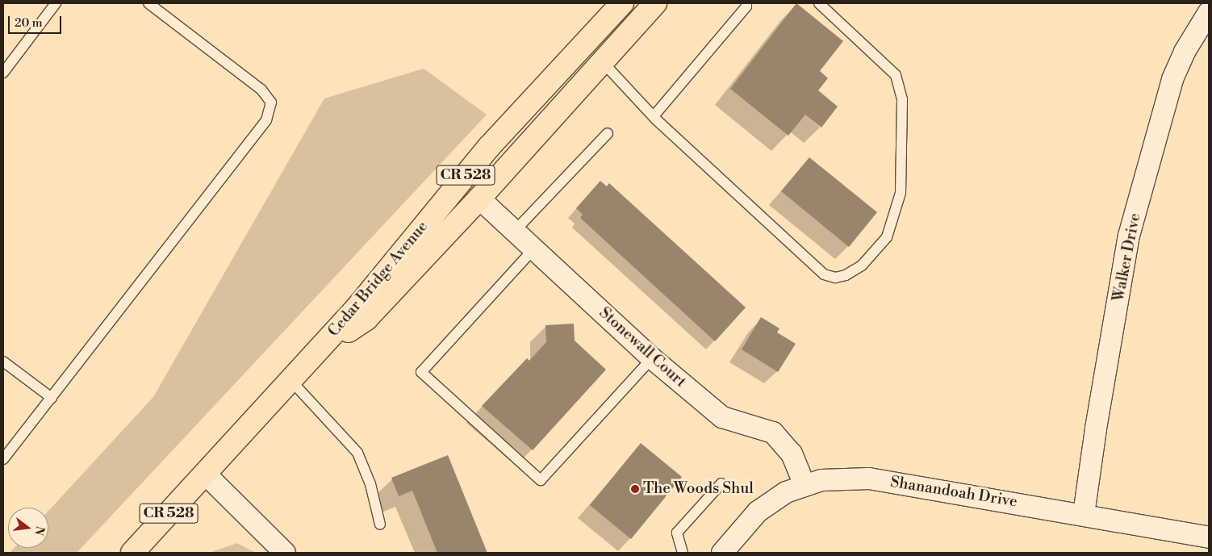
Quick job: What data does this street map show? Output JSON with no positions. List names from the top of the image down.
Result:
{
  "streets": {
    "main road": ["CR 528", "Cedar Bridge Avenue"],
    "street": ["Walker Drive", "Stonewall Court", "Shanandoah Drive"]
  },
  "crossings": [
    ["Walker Drive", "Shanandoah Drive"],
    ["Stonewall Court", "Shanandoah Drive"]
  ],
  "places": ["The Woods Shul"],
  "scale_bar": "20 m",
  "north": "right"
}
